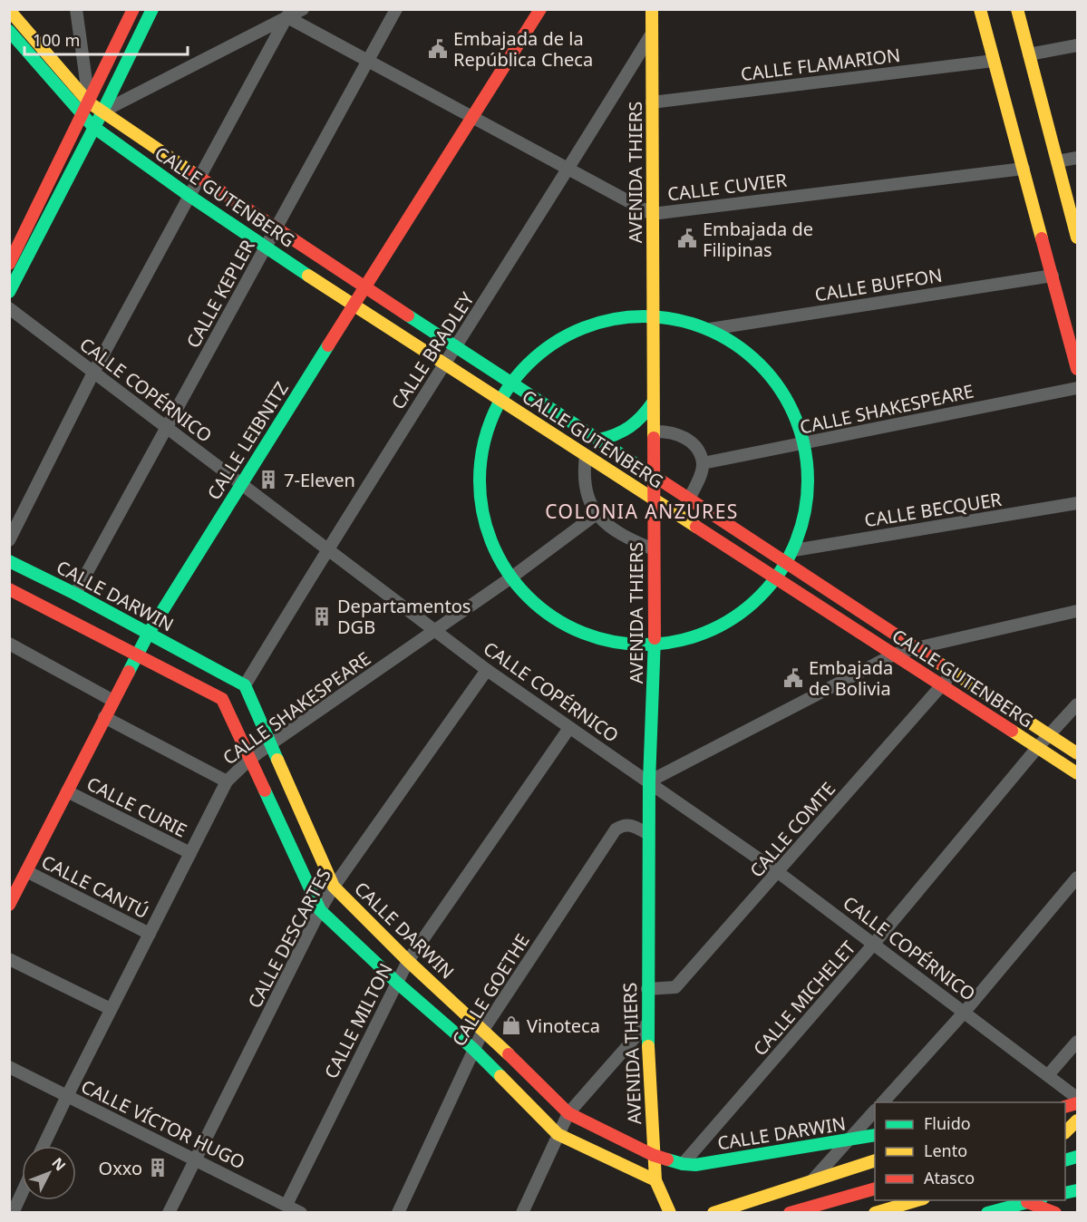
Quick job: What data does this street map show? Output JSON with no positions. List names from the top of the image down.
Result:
{
  "streets": {
    "main road": [
      "AVENIDA THIERS",
      "CALLE GUTENBERG",
      "CALLE LEIBNITZ",
      "CALLE DARWIN"
    ],
    "street": [
      "CALLE FLAMARION",
      "CALLE CUVIER",
      "CALLE BUFFON",
      "CALLE KEPLER",
      "CALLE BRADLEY",
      "CALLE COPÉRNICO",
      "CALLE SHAKESPEARE",
      "CALLE BECQUER",
      "CALLE CURIE",
      "CALLE COMTE",
      "CALLE CANTÚ",
      "CALLE DESCARTES",
      "CALLE GOETHE",
      "CALLE MICHELET",
      "CALLE MILTON",
      "CALLE VÍCTOR HUGO"
    ]
  },
  "crossings": [
    ["CALLE FLAMARION", "AVENIDA THIERS"],
    ["AVENIDA THIERS", "CALLE CUVIER"],
    ["AVENIDA THIERS", "CALLE GUTENBERG"],
    ["AVENIDA THIERS", "CALLE BRADLEY"],
    ["AVENIDA THIERS", "CALLE COPÉRNICO"],
    ["AVENIDA THIERS", "CALLE DARWIN"],
    ["AVENIDA THIERS", "CALLE COMTE"],
    ["AVENIDA THIERS", "CALLE GOETHE"],
    ["CALLE CUVIER", "CALLE KEPLER"],
    ["CALLE CUVIER", "CALLE BRADLEY"],
    ["CALLE CUVIER", "CALLE LEIBNITZ"],
    ["CALLE GUTENBERG", "CALLE KEPLER"],
    ["CALLE GUTENBERG", "CALLE BRADLEY"],
    ["CALLE GUTENBERG", "CALLE LEIBNITZ"],
    ["CALLE GUTENBERG", "CALLE COMTE"],
    ["CALLE GUTENBERG", "CALLE MICHELET"],
    ["CALLE KEPLER", "CALLE COPÉRNICO"],
    ["CALLE KEPLER", "CALLE DARWIN"],
    ["CALLE BRADLEY", "CALLE COPÉRNICO"],
    ["CALLE BRADLEY", "CALLE DARWIN"],
    ["CALLE COPÉRNICO", "CALLE SHAKESPEARE"],
    ["CALLE COPÉRNICO", "CALLE LEIBNITZ"],
    ["CALLE COPÉRNICO", "CALLE COMTE"],
    ["CALLE COPÉRNICO", "CALLE DESCARTES"],
    ["CALLE COPÉRNICO", "CALLE MICHELET"],
    ["CALLE COPÉRNICO", "CALLE MILTON"],
    ["CALLE SHAKESPEARE", "CALLE DARWIN"],
    ["CALLE SHAKESPEARE", "CALLE CURIE"],
    ["CALLE SHAKESPEARE", "CALLE CANTÚ"],
    ["CALLE SHAKESPEARE", "CALLE VÍCTOR HUGO"],
    ["CALLE LEIBNITZ", "CALLE DARWIN"],
    ["CALLE LEIBNITZ", "CALLE CURIE"],
    ["CALLE LEIBNITZ", "CALLE CANTÚ"],
    ["CALLE DARWIN", "CALLE DESCARTES"],
    ["CALLE DARWIN", "CALLE GOETHE"],
    ["CALLE DARWIN", "CALLE MICHELET"],
    ["CALLE DARWIN", "CALLE MILTON"],
    ["CALLE DESCARTES", "CALLE VÍCTOR HUGO"],
    ["CALLE MILTON", "CALLE VÍCTOR HUGO"]
  ],
  "districts": ["COLONIA ANZURES"],
  "places": {
    "public building": ["Embajada de la República Checa", "Embajada de Filipinas", "Embajada de Bolivia"],
    "building": ["7-Eleven", "Departamentos DGB", "Oxxo"],
    "shop": ["Vinoteca"]
  },
  "legend": ["Fluido", "Lento", "Atasco"],
  "scale_bar": "100 m",
  "north": "top right"
}
